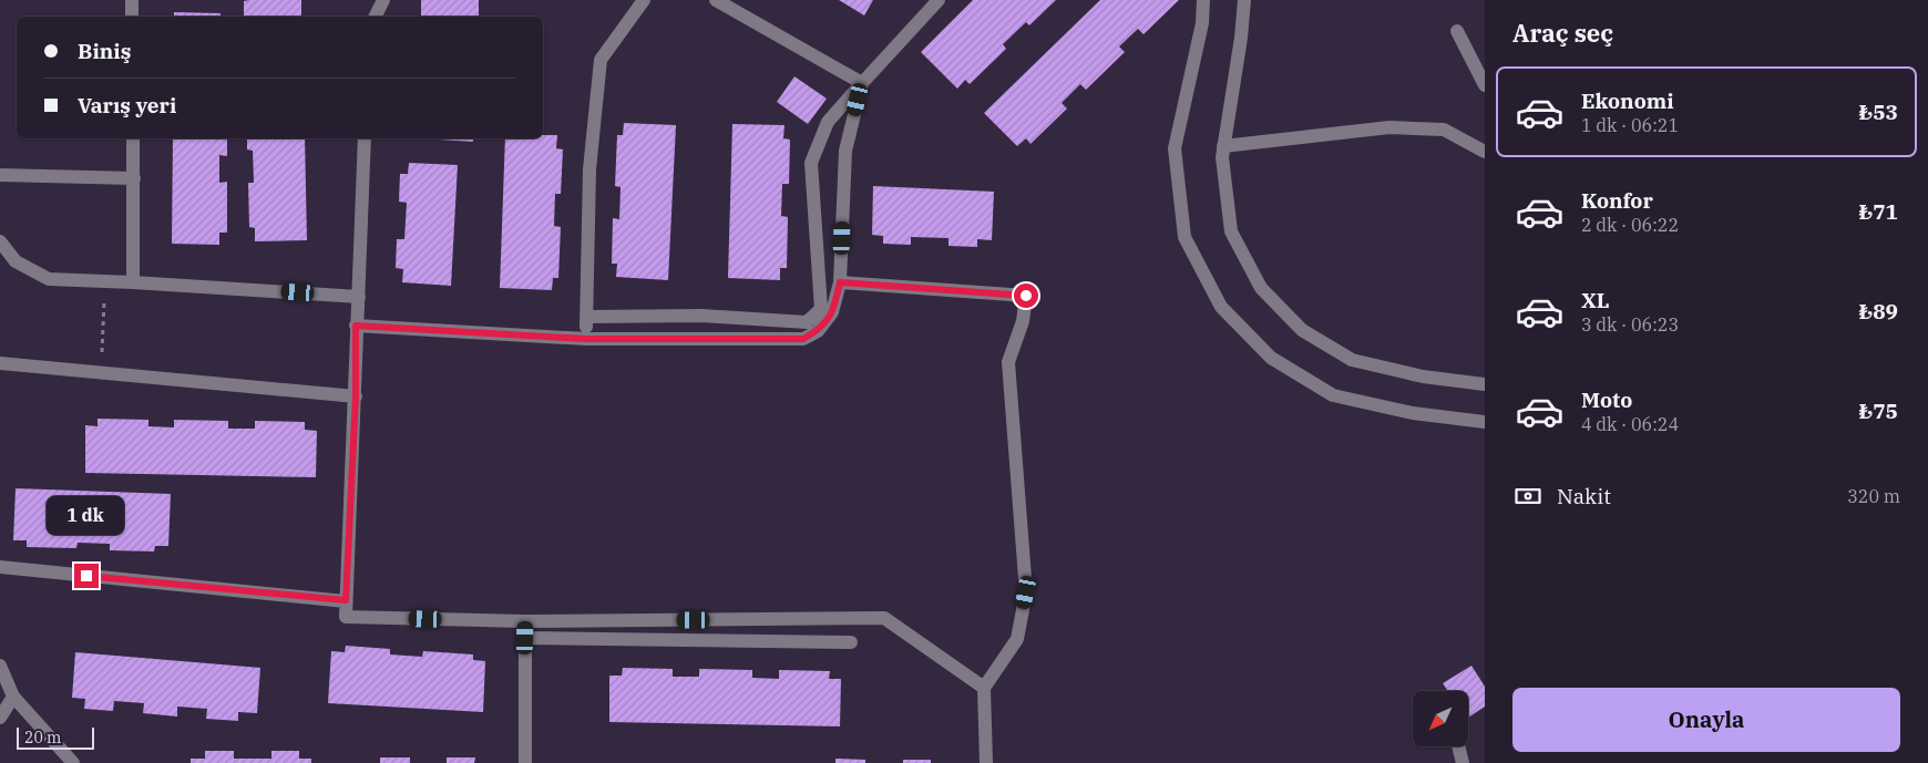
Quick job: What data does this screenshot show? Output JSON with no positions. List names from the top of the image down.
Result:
{
  "scale_bar": "20 m",
  "north": "bottom left",
  "page": {
    "heading": "Araç seç",
    "banner": ["Biniş", "Varış yeri"],
    "list": [
      {
        "name": "Ekonomi",
        "note": "1 dk · 06:21",
        "value": "₺53"
      },
      {
        "name": "Konfor",
        "note": "2 dk · 06:22",
        "value": "₺71"
      },
      {
        "name": "XL",
        "note": "3 dk · 06:23",
        "value": "₺89"
      },
      {
        "name": "Moto",
        "note": "4 dk · 06:24",
        "value": "₺75"
      }
    ],
    "pay": ["Nakit", "320 m"],
    "bubble": "1 dk",
    "buttons": "Onayla",
    "scale": "20 m"
  }
}
